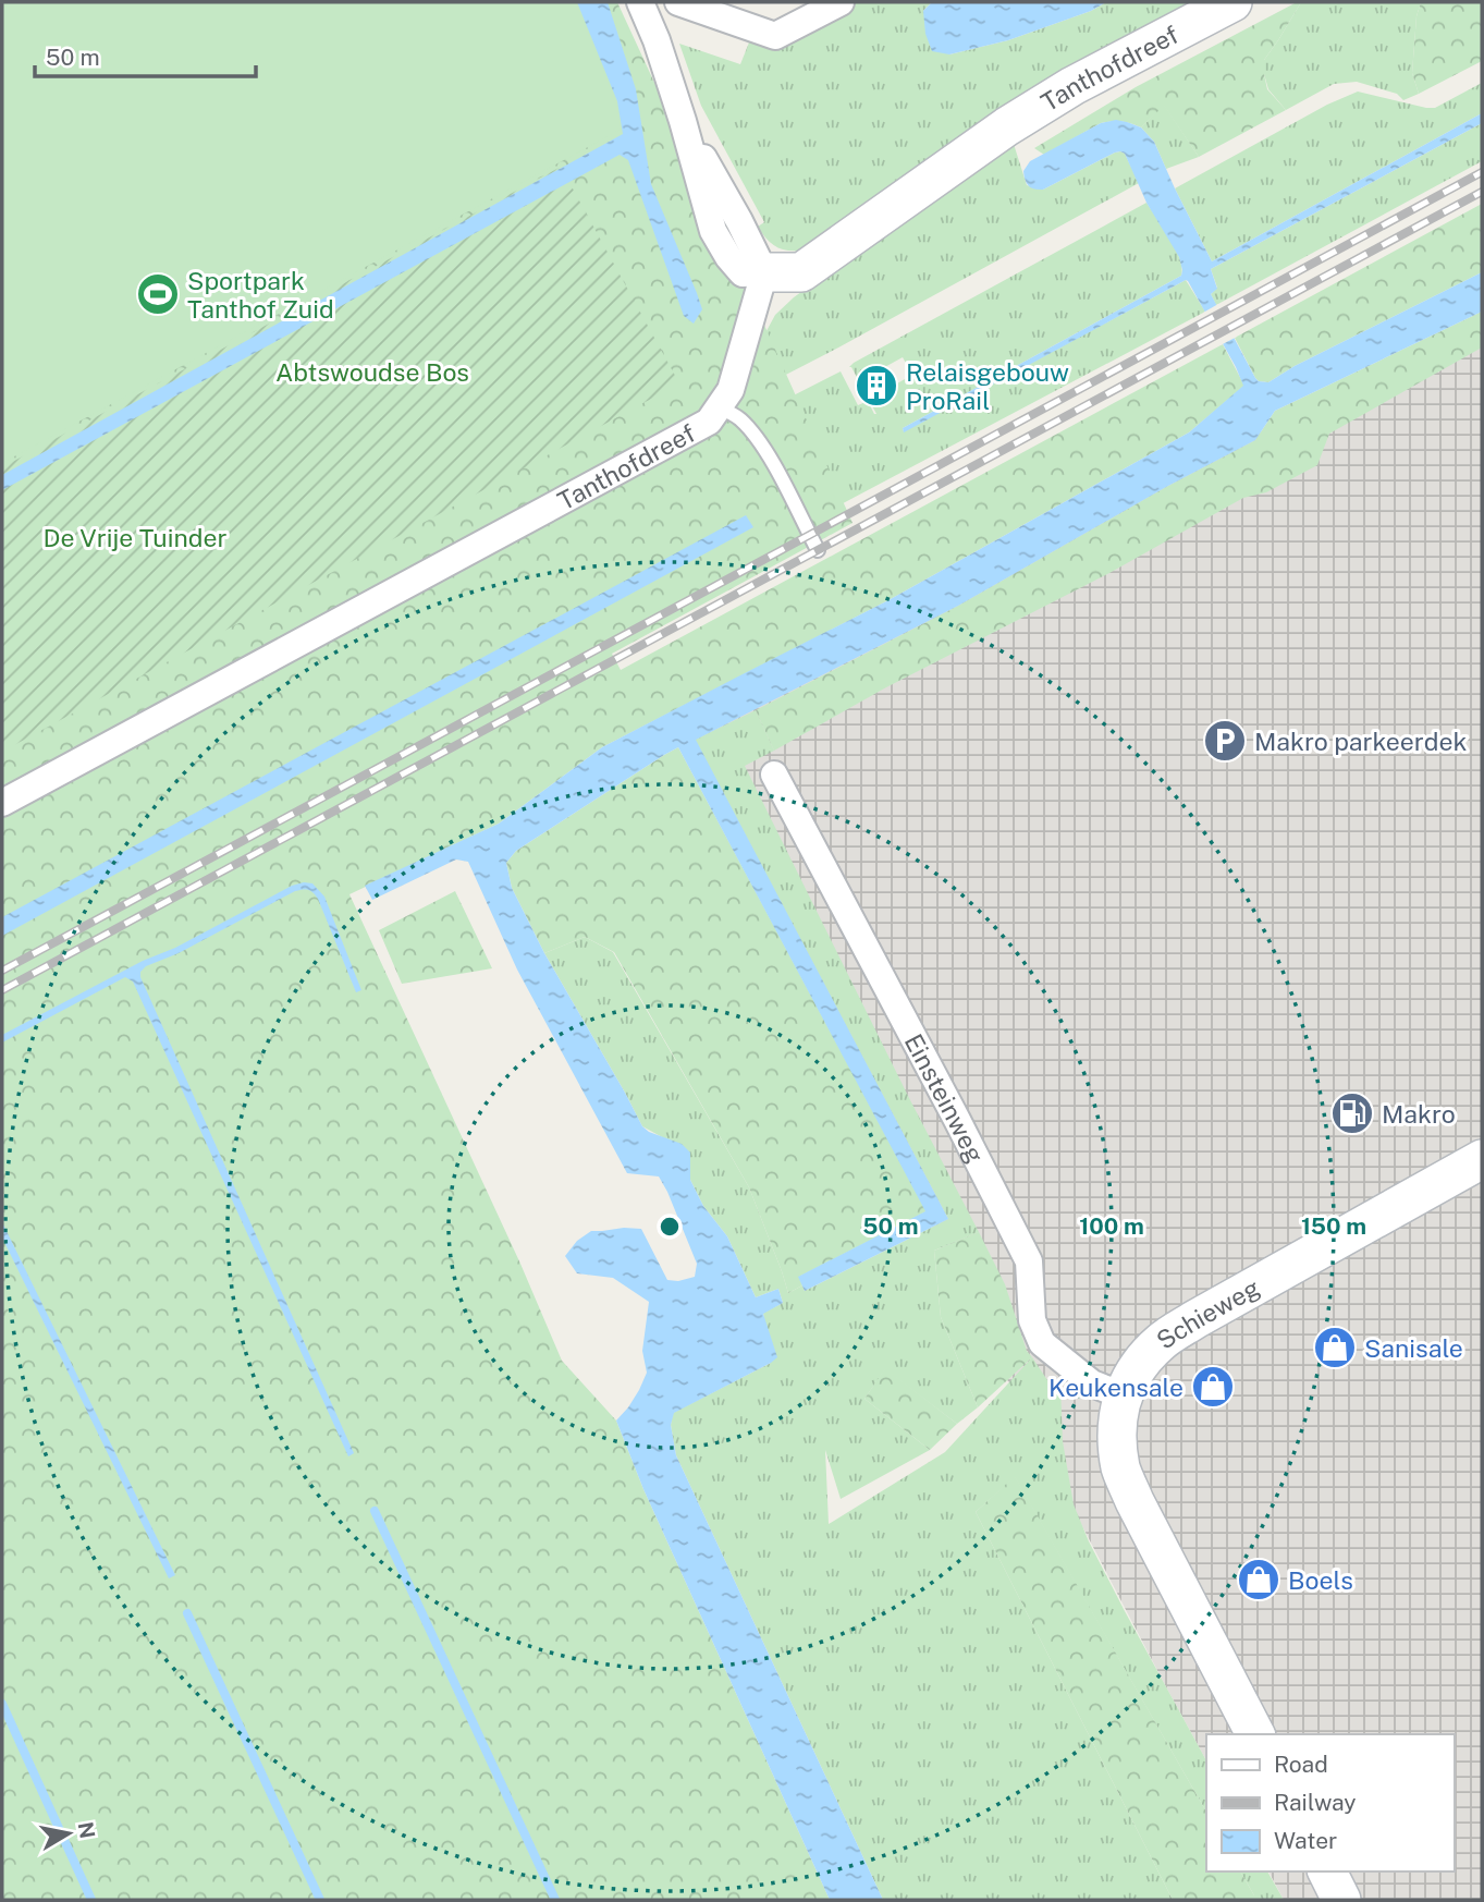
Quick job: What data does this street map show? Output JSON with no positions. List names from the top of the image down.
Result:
{
  "streets": {
    "street": ["Tanthofdreef", "Einsteinweg", "Schieweg"]
  },
  "crossings": [
    ["Einsteinweg", "Schieweg"]
  ],
  "parks": ["Abtswoudse Bos", "De Vrije Tuinder"],
  "places": {
    "sports": ["Sportpark Tanthof Zuid"],
    "building": ["Relaisgebouw ProRail"],
    "parking": ["Makro parkeerdek"],
    "fuel station": ["Makro"],
    "shop": ["Sanisale", "Keukensale", "Boels"]
  },
  "legend": ["Road", "Railway", "Water"],
  "scale_bar": "50 m",
  "north": "right",
  "rings": ["50 m", "100 m", "150 m"]
}
